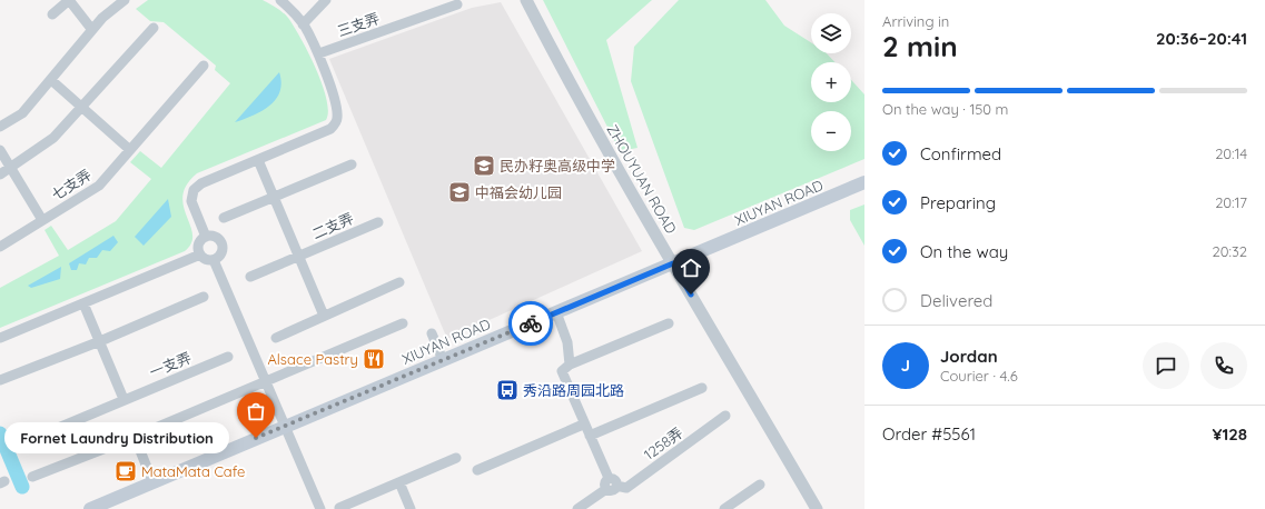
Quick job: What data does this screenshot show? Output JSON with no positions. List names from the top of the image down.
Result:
{
  "streets": {
    "main road": ["XIUYAN ROAD"],
    "street": [
      "三支弄",
      "ZHOUYUAN ROAD",
      "七支弄",
      "二支弄",
      "一支弄",
      "1258弄"
    ]
  },
  "crossings": [
    ["ZHOUYUAN ROAD", "XIUYAN ROAD"]
  ],
  "places": {
    "school or university": ["民办籽奥高级中学", "中福会幼儿园"],
    "restaurant": ["Alsace Pastry"],
    "bus stop": ["秀沿路周园北路"],
    "other": ["Fornet Laundry Distribution"],
    "cafe": ["MataMata Cafe"]
  },
  "page": {
    "heading": ["2 min", "Arriving in", "20:36–20:41"],
    "panel": [
      "Jordan",
      "Courier · 4.6",
      "Order #5561",
      "¥128"
    ],
    "map_buttons": ["+", "−"],
    "bar": "On the way · 150 m",
    "list": [
      ["Confirmed", "20:14"],
      ["Preparing", "20:17"],
      ["On the way", "20:32"],
      "Delivered"
    ],
    "round": "J",
    "bubble": "Fornet Laundry Distribution"
  }
}
